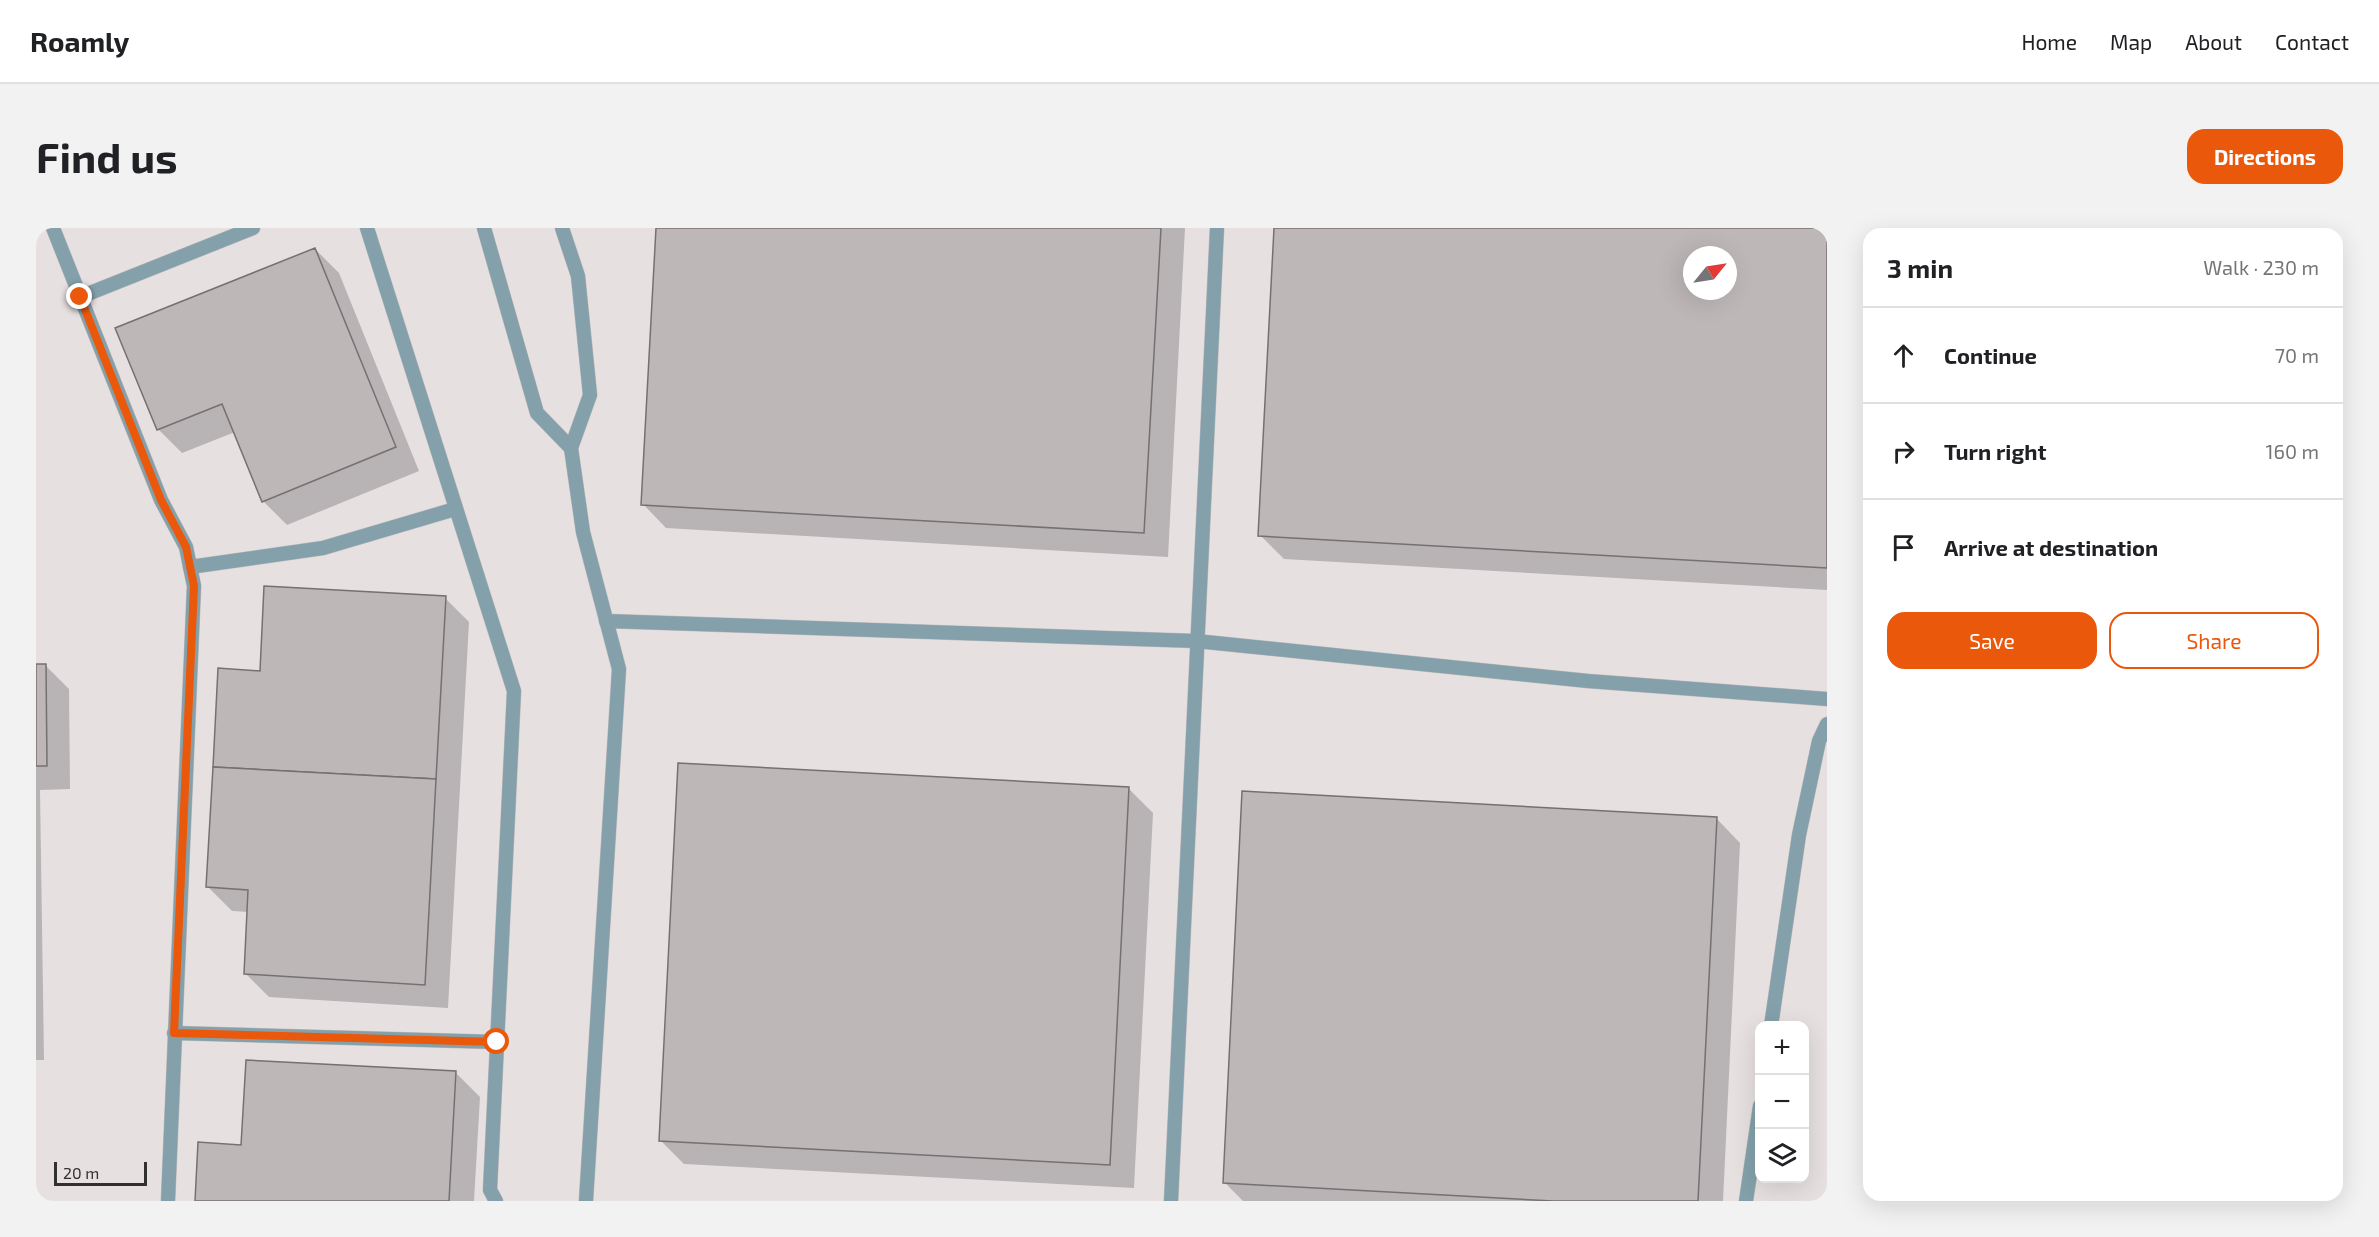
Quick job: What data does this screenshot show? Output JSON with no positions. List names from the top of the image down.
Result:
{
  "scale_bar": "20 m",
  "north": "top right",
  "page": {
    "header": "Roamly",
    "nav": [
      "Home",
      "Map",
      "About",
      "Contact"
    ],
    "buttons": [
      "Directions",
      ["Save", "Share"]
    ],
    "title": "Find us",
    "heading": ["3 min", "Walk · 230 m"],
    "list": [
      ["Continue", "70 m"],
      ["Turn right", "160 m"],
      "Arrive at destination"
    ],
    "map_buttons": ["+", "−"],
    "scale": "20 m"
  }
}
